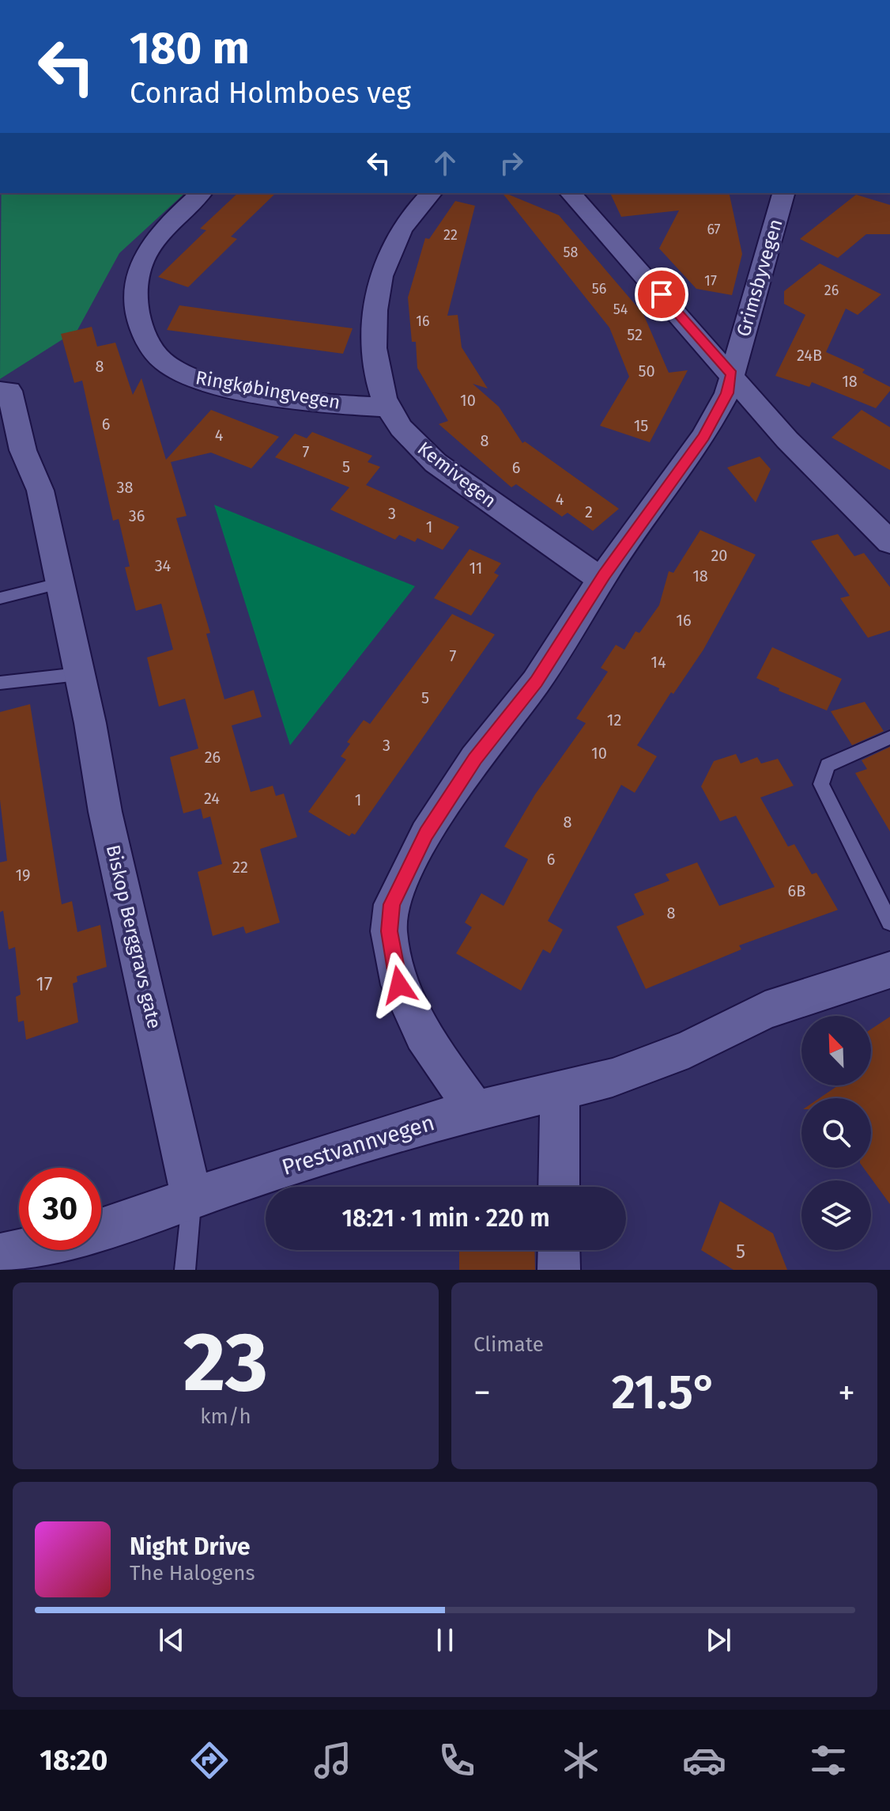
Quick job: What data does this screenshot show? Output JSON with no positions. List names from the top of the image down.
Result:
{
  "streets": {
    "street": [
      "Grimsbyvegen",
      "Ringkøbingvegen",
      "Kemivegen",
      "Biskop Berggravs gate",
      "Prestvannvegen"
    ]
  },
  "crossings": [
    ["Grimsbyvegen", "Kemivegen"],
    ["Grimsbyvegen", "Prestvannvegen"],
    ["Ringkøbingvegen", "Kemivegen"],
    ["Biskop Berggravs gate", "Prestvannvegen"]
  ],
  "house_numbers": [
    "67",
    "22",
    "58",
    "17",
    "56",
    "26",
    "54",
    "16",
    "52",
    "24B",
    "8",
    "50",
    "18",
    "10",
    "6",
    "15",
    "4",
    "8",
    "7",
    "5",
    "6",
    "38",
    "4",
    "2",
    "3",
    "36",
    "1",
    "20",
    "34",
    "11",
    "18",
    "16",
    "7",
    "14",
    "5",
    "12",
    "3",
    "10",
    "26",
    "24",
    "1",
    "8",
    "6",
    "22",
    "19",
    "6B",
    "8",
    "17",
    "5"
  ],
  "north": "top left",
  "page": {
    "turn": ["180 m", "Conrad Holmboes veg"],
    "limit": "30",
    "trip": "18:21 · 1 min · 220 m",
    "tile": [
      ["23", "km/h"],
      "Climate"
    ],
    "heat": ["−", "21.5°", "+"],
    "song": ["Night Drive", "The Halogens"],
    "tabs": "18:20"
  }
}
